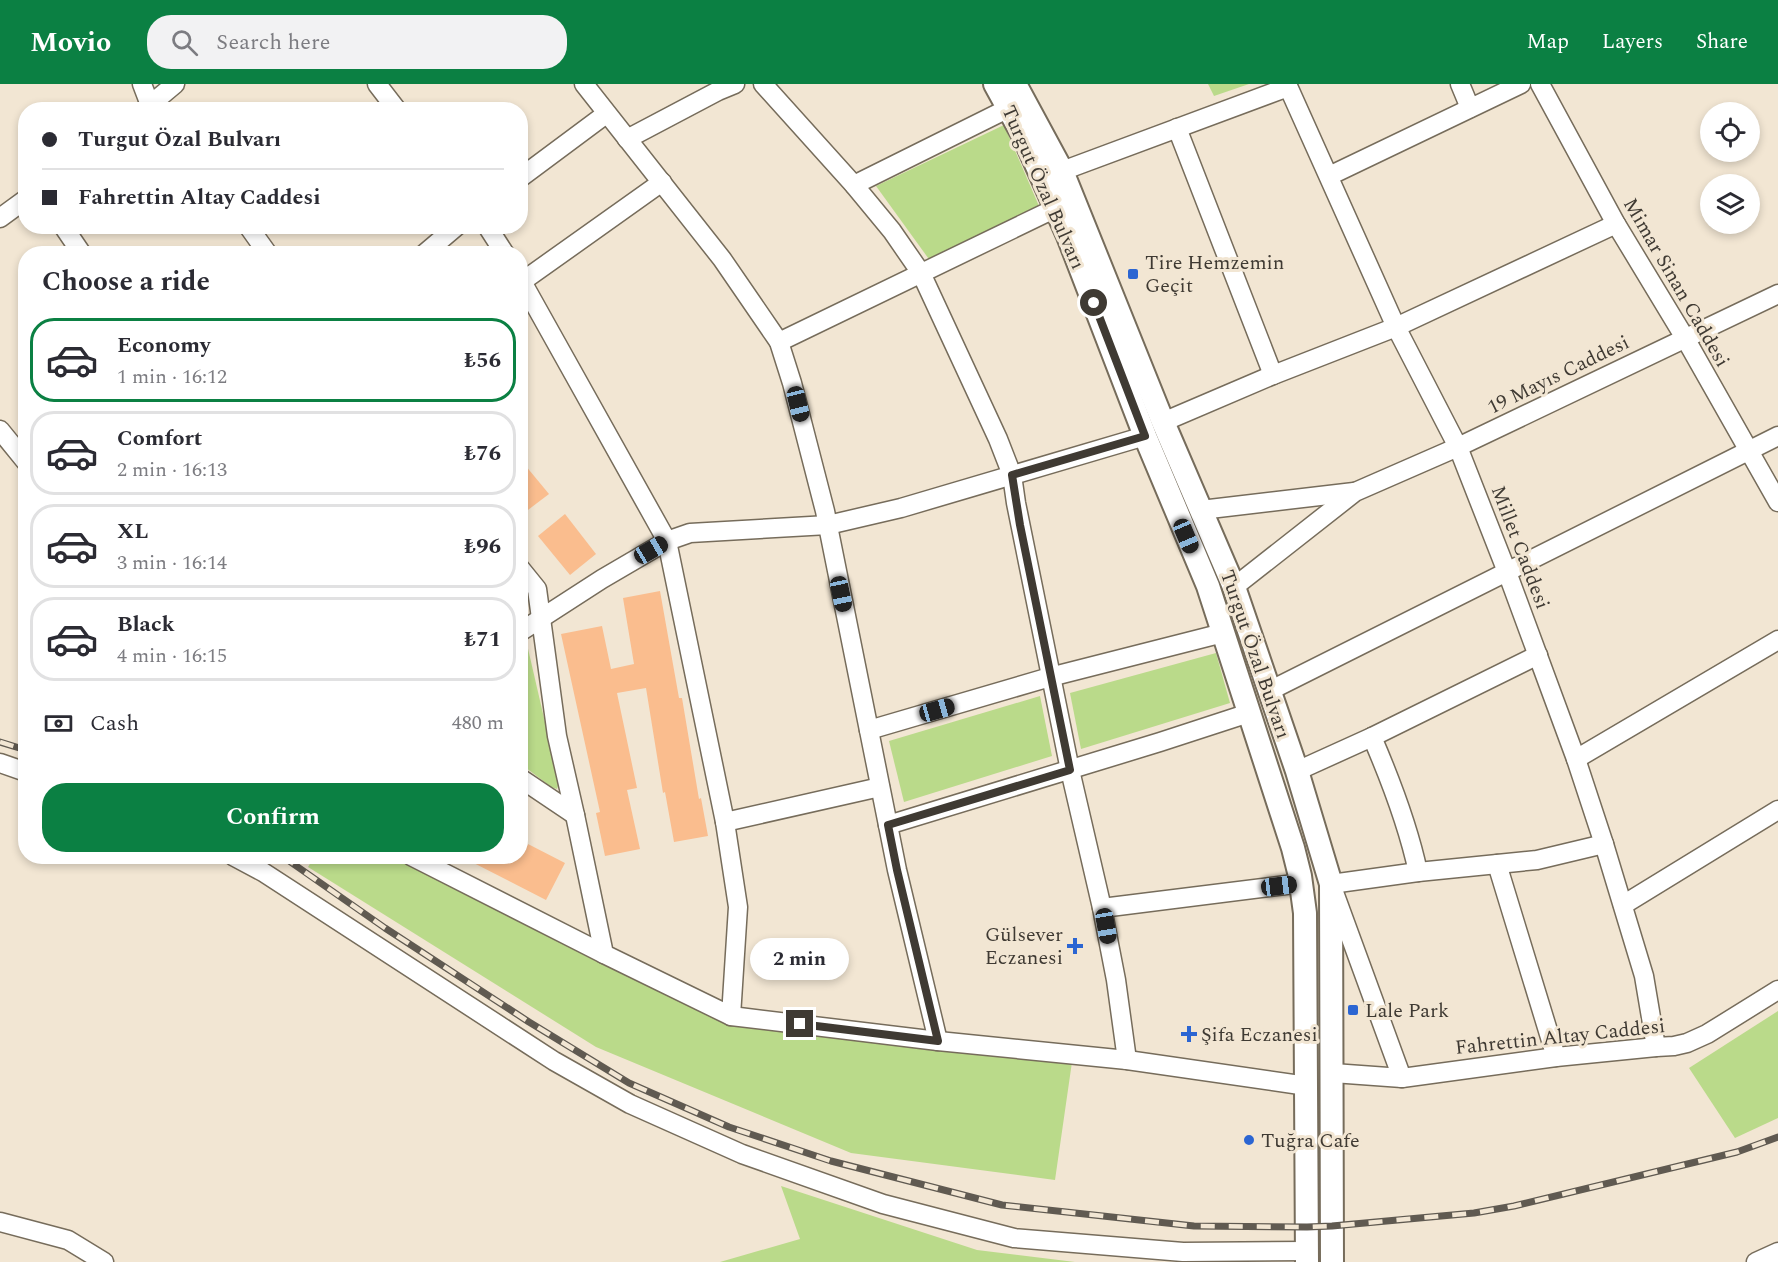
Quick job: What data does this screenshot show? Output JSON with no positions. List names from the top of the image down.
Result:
{
  "streets": {
    "main road": ["Turgut Özal Bulvarı"],
    "street": [
      "Mimar Sinan Caddesi",
      "19 Mayıs Caddesi",
      "Millet Caddesi",
      "Fahrettin Altay Caddesi"
    ]
  },
  "crossings": [
    ["Turgut Özal Bulvarı", "Fahrettin Altay Caddesi"],
    ["Mimar Sinan Caddesi", "19 Mayıs Caddesi"],
    ["19 Mayıs Caddesi", "Millet Caddesi"],
    ["Millet Caddesi", "Fahrettin Altay Caddesi"]
  ],
  "places": {
    "transit": ["Tire Hemzemin Geçit", "Lale Park"],
    "health": ["Gülsever Eczanesi", "Şifa Eczanesi"],
    "other": ["Tuğra Cafe"]
  },
  "page": {
    "header": "Movio",
    "search": "Search here",
    "nav": ["Map", "Layers", "Share"],
    "banner": ["Turgut Özal Bulvarı", "Fahrettin Altay Caddesi"],
    "heading": "Choose a ride",
    "list": [
      {
        "name": "Economy",
        "note": "1 min · 16:12",
        "value": "₺56"
      },
      {
        "name": "Comfort",
        "note": "2 min · 16:13",
        "value": "₺76"
      },
      {
        "name": "XL",
        "note": "3 min · 16:14",
        "value": "₺96"
      },
      {
        "name": "Black",
        "note": "4 min · 16:15",
        "value": "₺71"
      }
    ],
    "pay": ["Cash", "480 m"],
    "buttons": "Confirm",
    "bubble": "2 min"
  }
}
